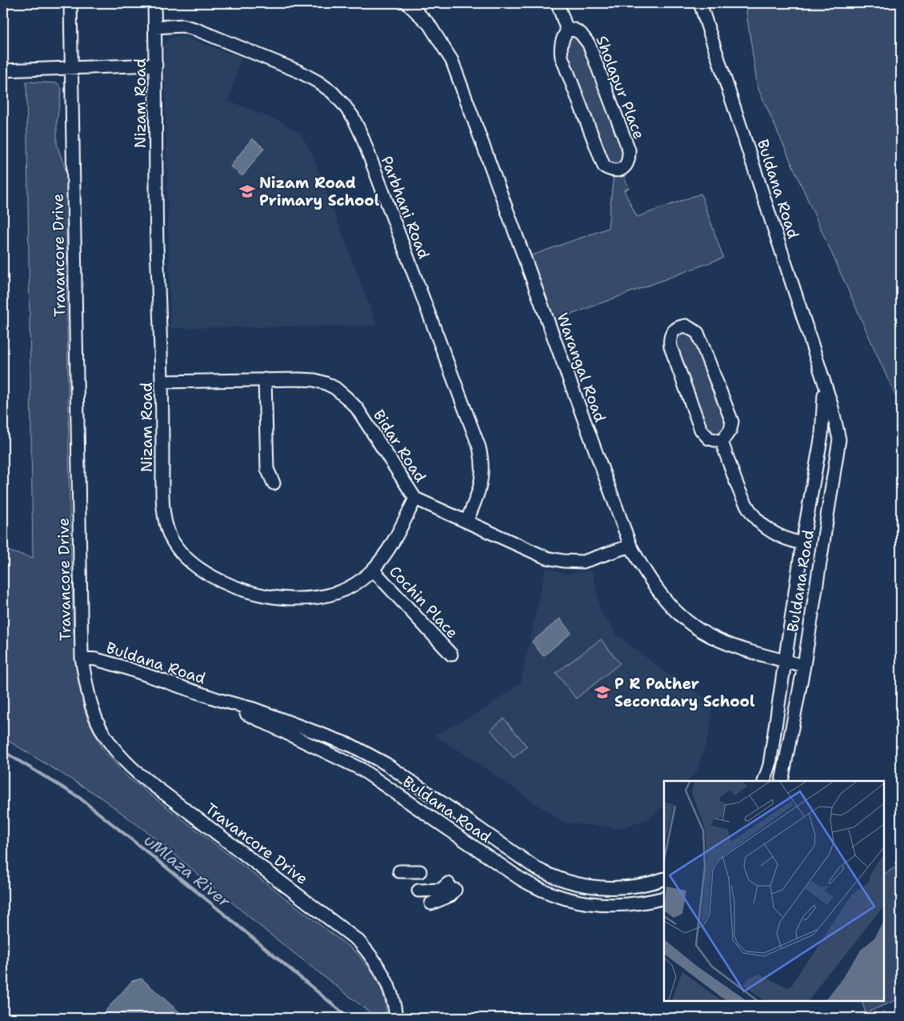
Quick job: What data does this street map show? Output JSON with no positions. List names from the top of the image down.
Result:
{
  "streets": {
    "street": [
      "Sholapur Place",
      "Nizam Road",
      "Buldana Road",
      "Parbhani Road",
      "Travancore Drive",
      "Warangal Road",
      "Bidar Road",
      "Cochin Place"
    ]
  },
  "crossings": [
    ["Nizam Road", "Parbhani Road"],
    ["Nizam Road", "Bidar Road"],
    ["Nizam Road", "Cochin Place"],
    ["Buldana Road", "Travancore Drive"],
    ["Buldana Road", "Warangal Road"],
    ["Parbhani Road", "Bidar Road"],
    ["Warangal Road", "Bidar Road"]
  ],
  "water": ["uMlaza River"],
  "places": {
    "school or university": ["Nizam Road Primary School", "P R Pather Secondary School"]
  }
}
